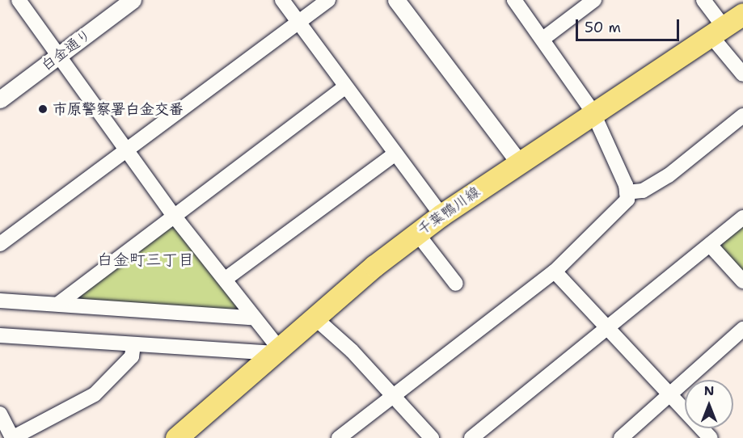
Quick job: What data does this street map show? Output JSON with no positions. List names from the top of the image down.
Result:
{
  "streets": {
    "main road": ["千葉鴨川線"],
    "street": ["白金通り"]
  },
  "districts": ["白金町三丁目"],
  "places": ["市原警察署白金交番"],
  "scale_bar": "50 m",
  "north": "top"
}
